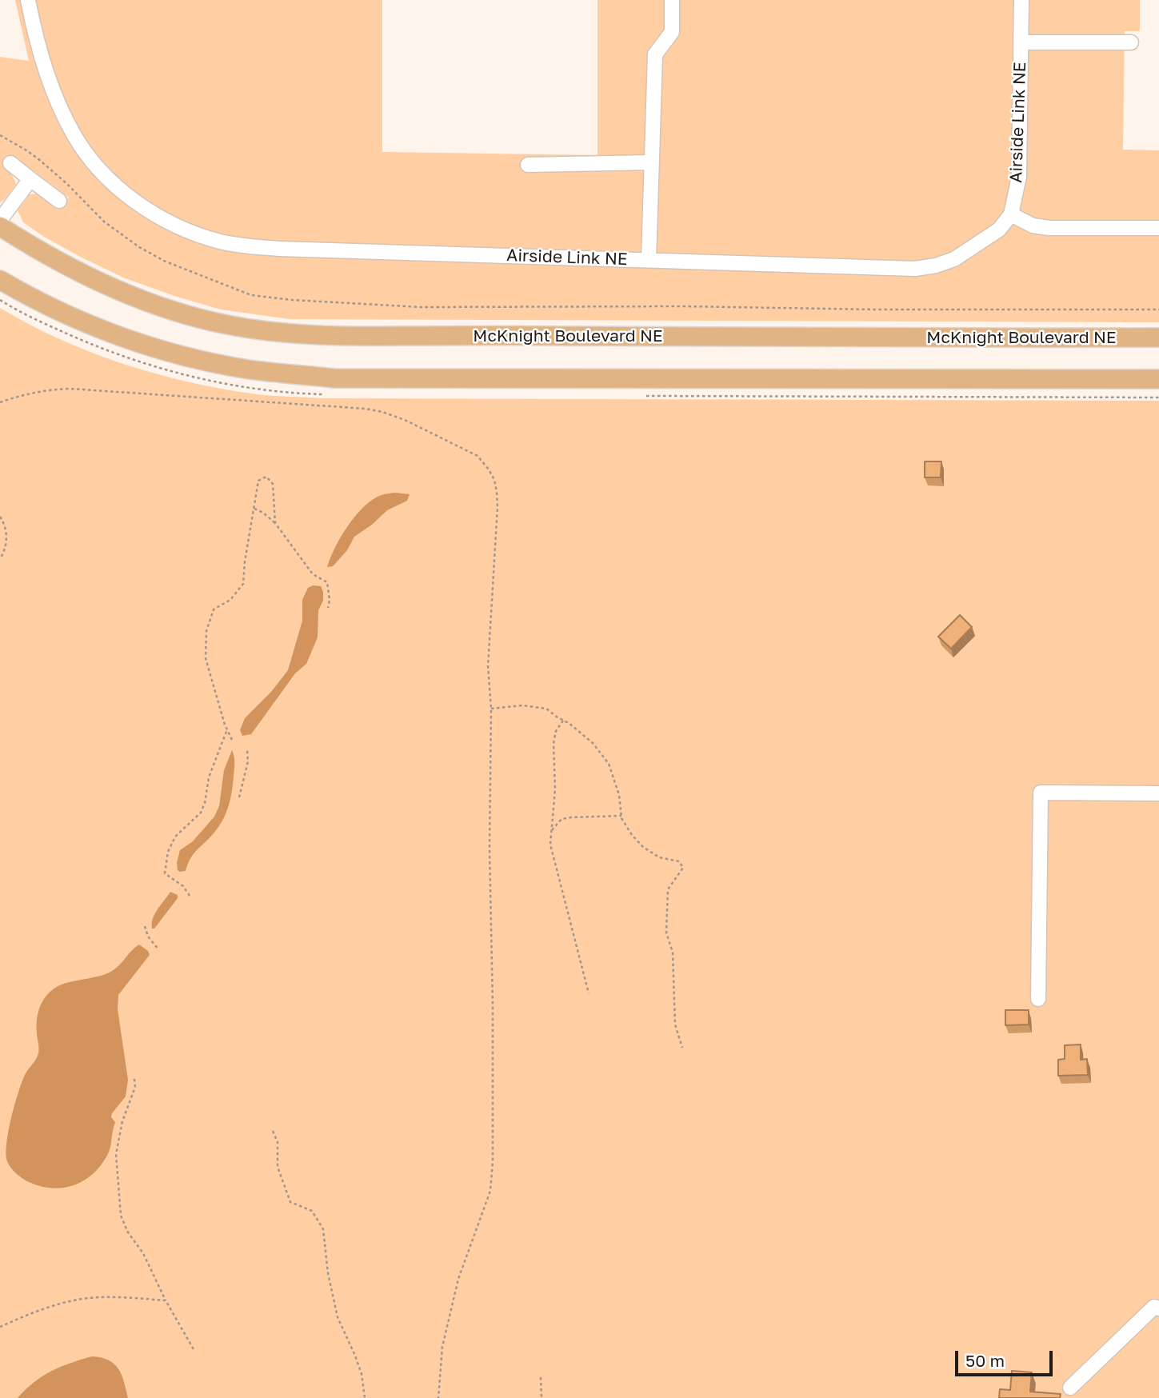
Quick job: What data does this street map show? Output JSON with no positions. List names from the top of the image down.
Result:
{
  "streets": {
    "main road": ["McKnight Boulevard NE"],
    "street": ["Airside Link NE"]
  },
  "scale_bar": "50 m"
}
